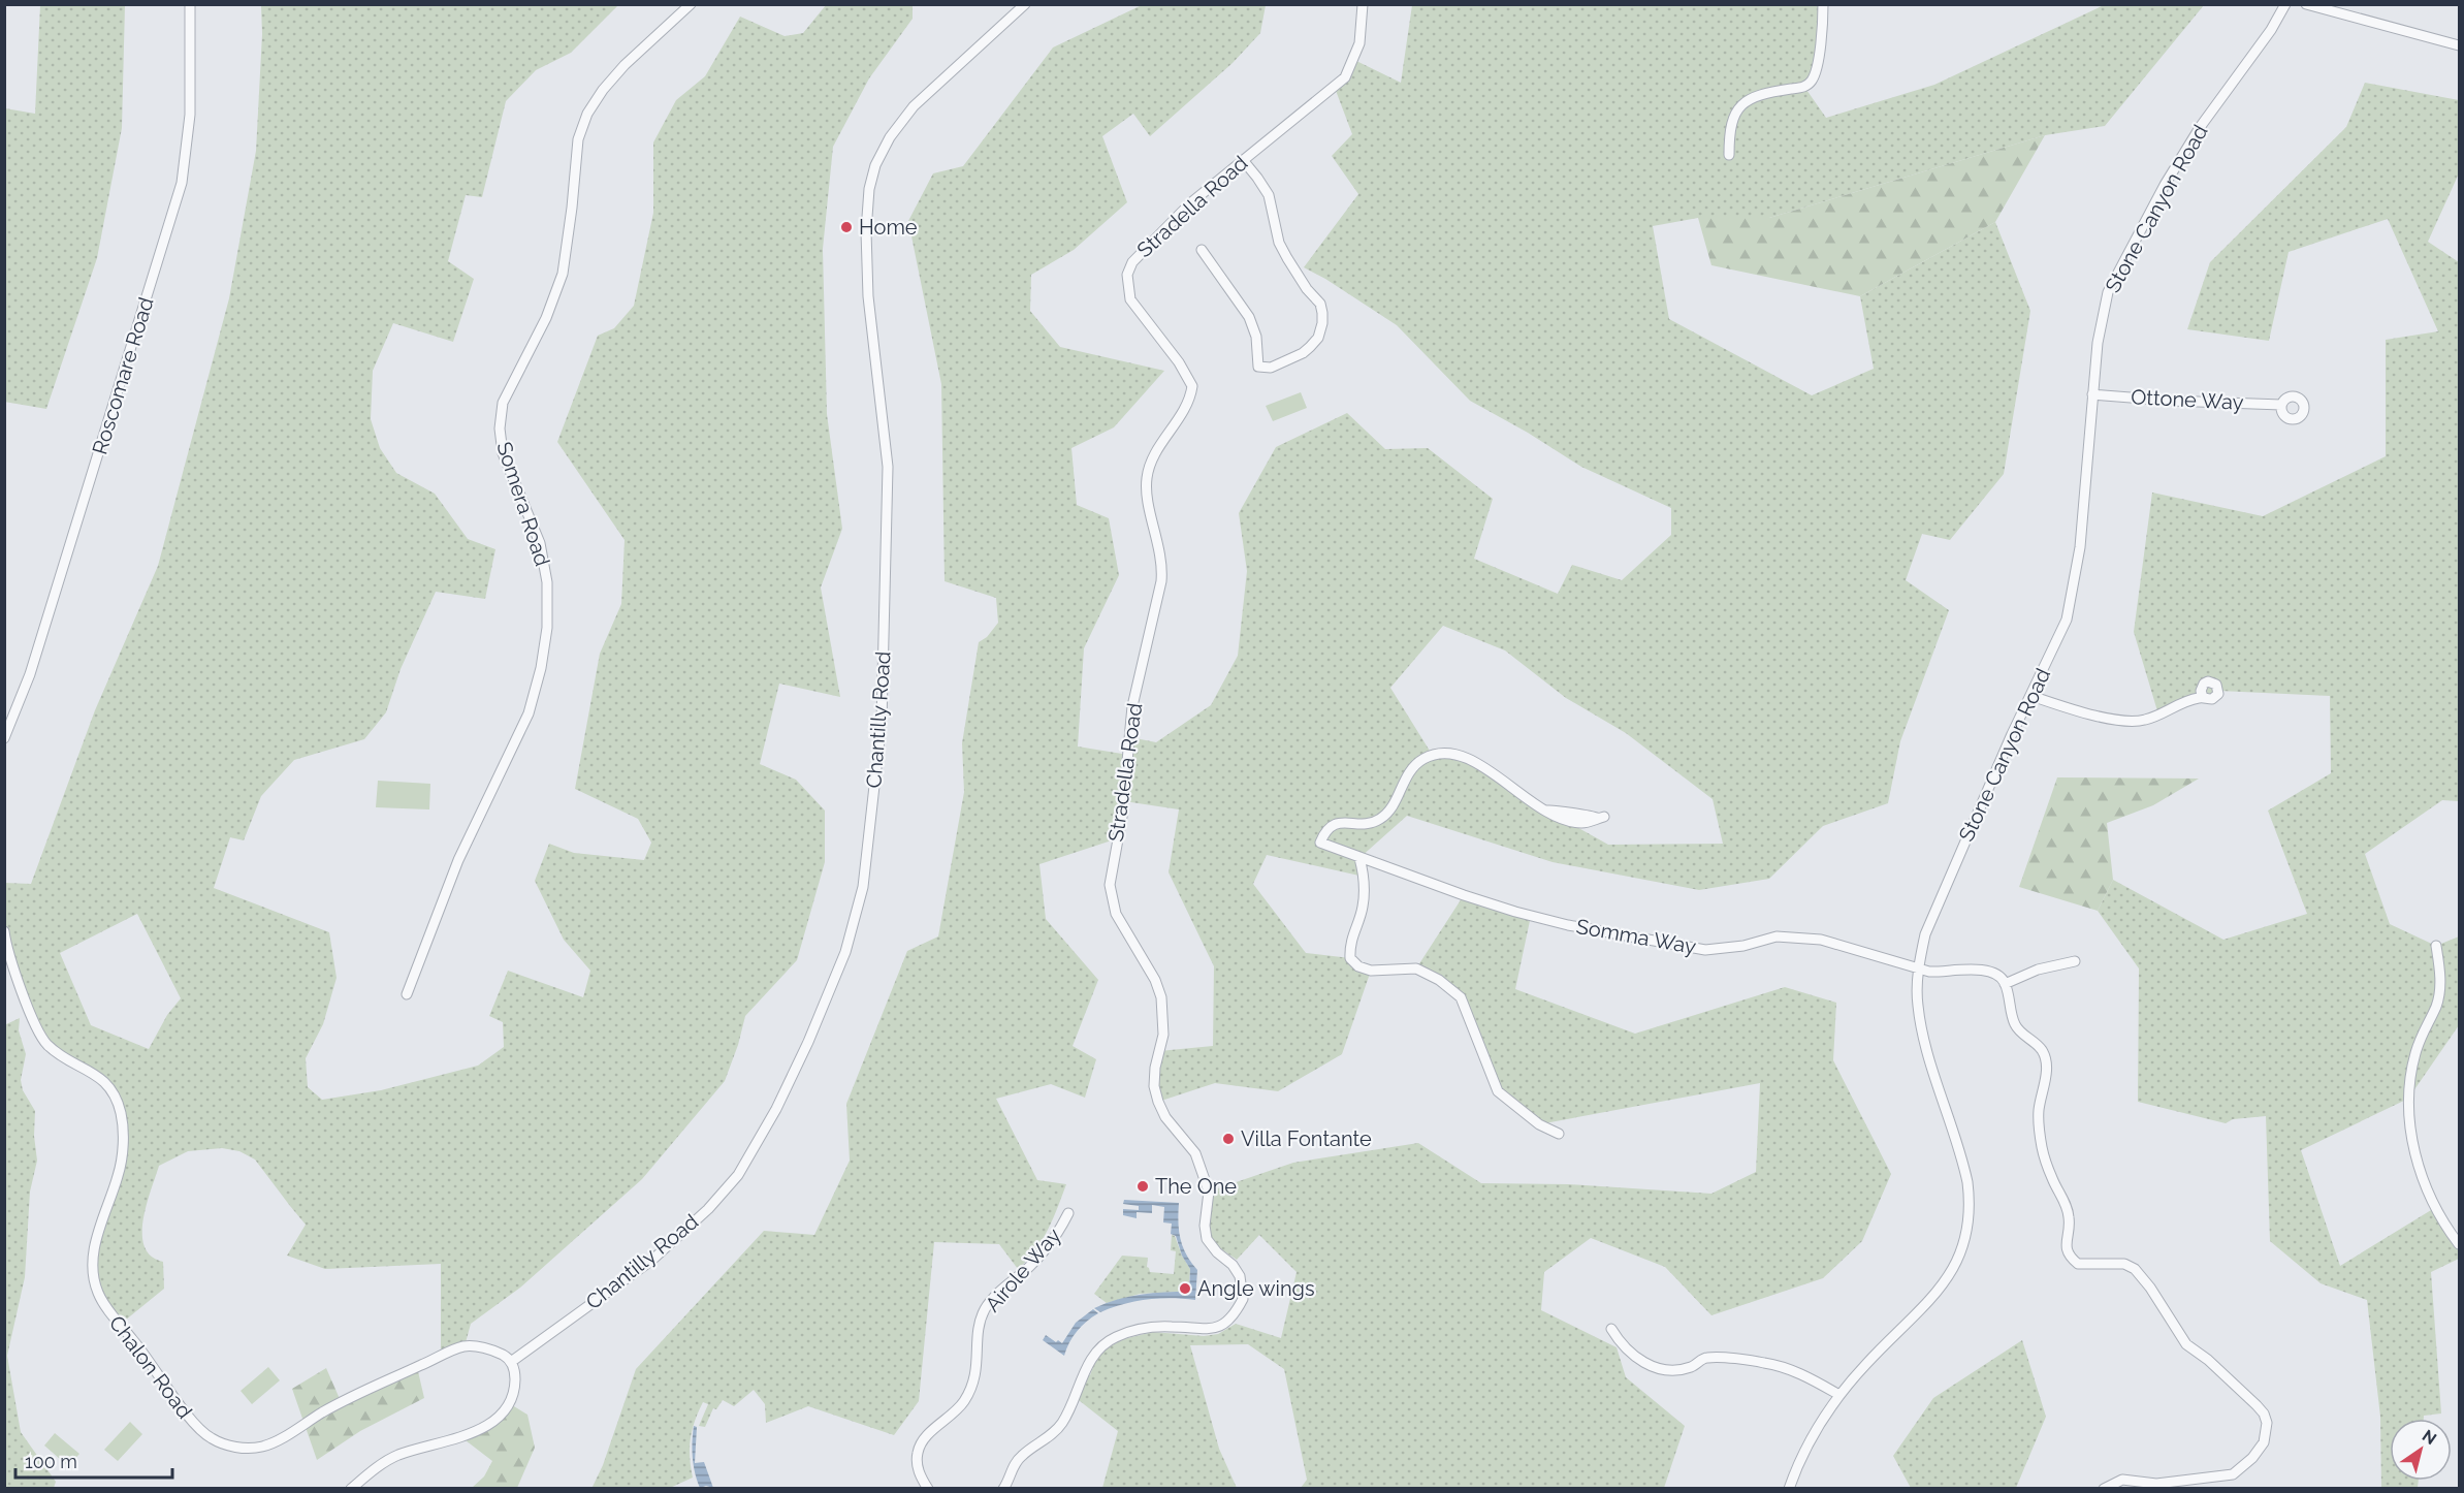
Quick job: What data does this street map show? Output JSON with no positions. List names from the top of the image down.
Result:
{
  "streets": {
    "street": [
      "Stradella Road",
      "Stone Canyon Road",
      "Roscomare Road",
      "Ottone Way",
      "Somera Road",
      "Chantilly Road",
      "Somma Way",
      "Airole Way",
      "Chalon Road"
    ]
  },
  "crossings": [
    ["Stone Canyon Road", "Ottone Way"],
    ["Stone Canyon Road", "Somma Way"],
    ["Chantilly Road", "Chalon Road"]
  ],
  "places": [
    "Home",
    "Villa Fontante",
    "The One",
    "Angle wings"
  ],
  "scale_bar": "100 m",
  "north": "top right"
}
